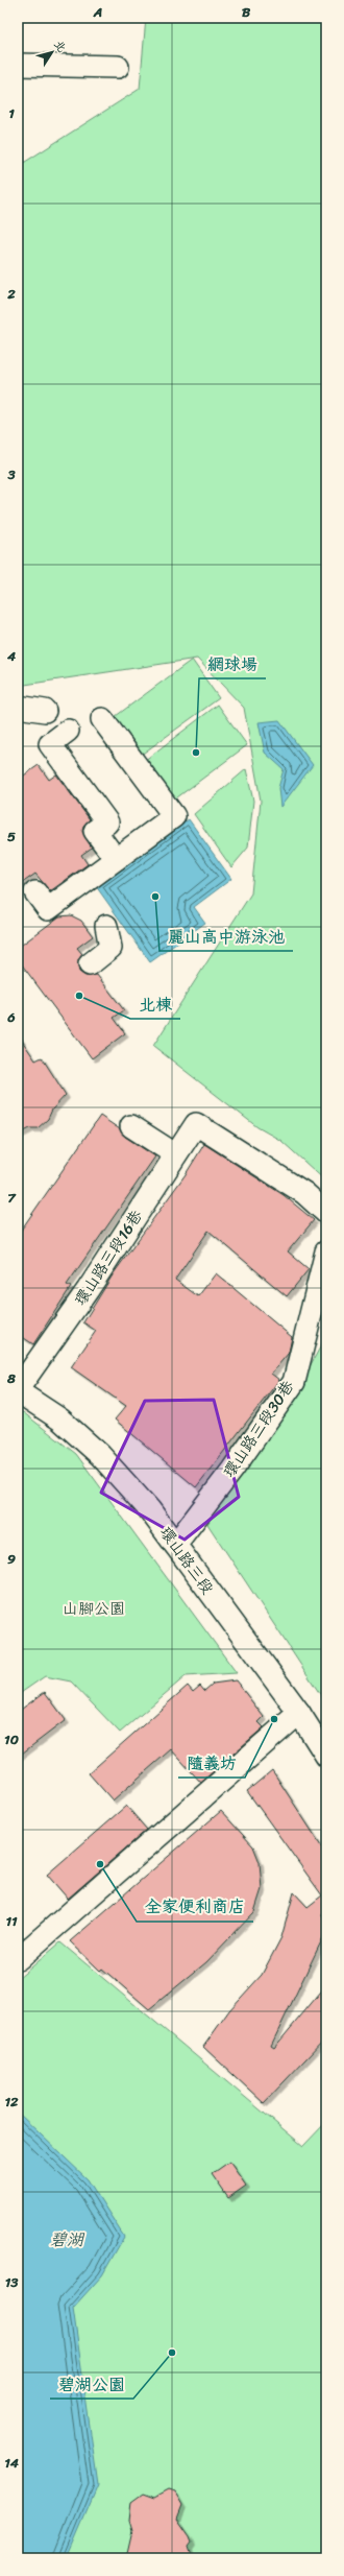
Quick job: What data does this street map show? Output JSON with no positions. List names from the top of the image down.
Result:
{
  "streets": {
    "street": ["環山路三段16巷", "環山路三段30巷", "環山路三段"]
  },
  "crossings": [
    ["環山路三段16巷", "環山路三段"],
    ["環山路三段30巷", "環山路三段"]
  ],
  "water": ["碧湖"],
  "parks": ["山腳公園"],
  "places": [
    "網球場",
    "麗山高中游泳池",
    "北棟",
    "隨義坊",
    "全家便利商店",
    "碧湖公園"
  ],
  "north": "top right",
  "grid": {
    "columns": ["A", "B"],
    "rows": [
      "1",
      "2",
      "3",
      "4",
      "5",
      "6",
      "7",
      "8",
      "9",
      "10",
      "11",
      "12",
      "13",
      "14"
    ]
  }
}
